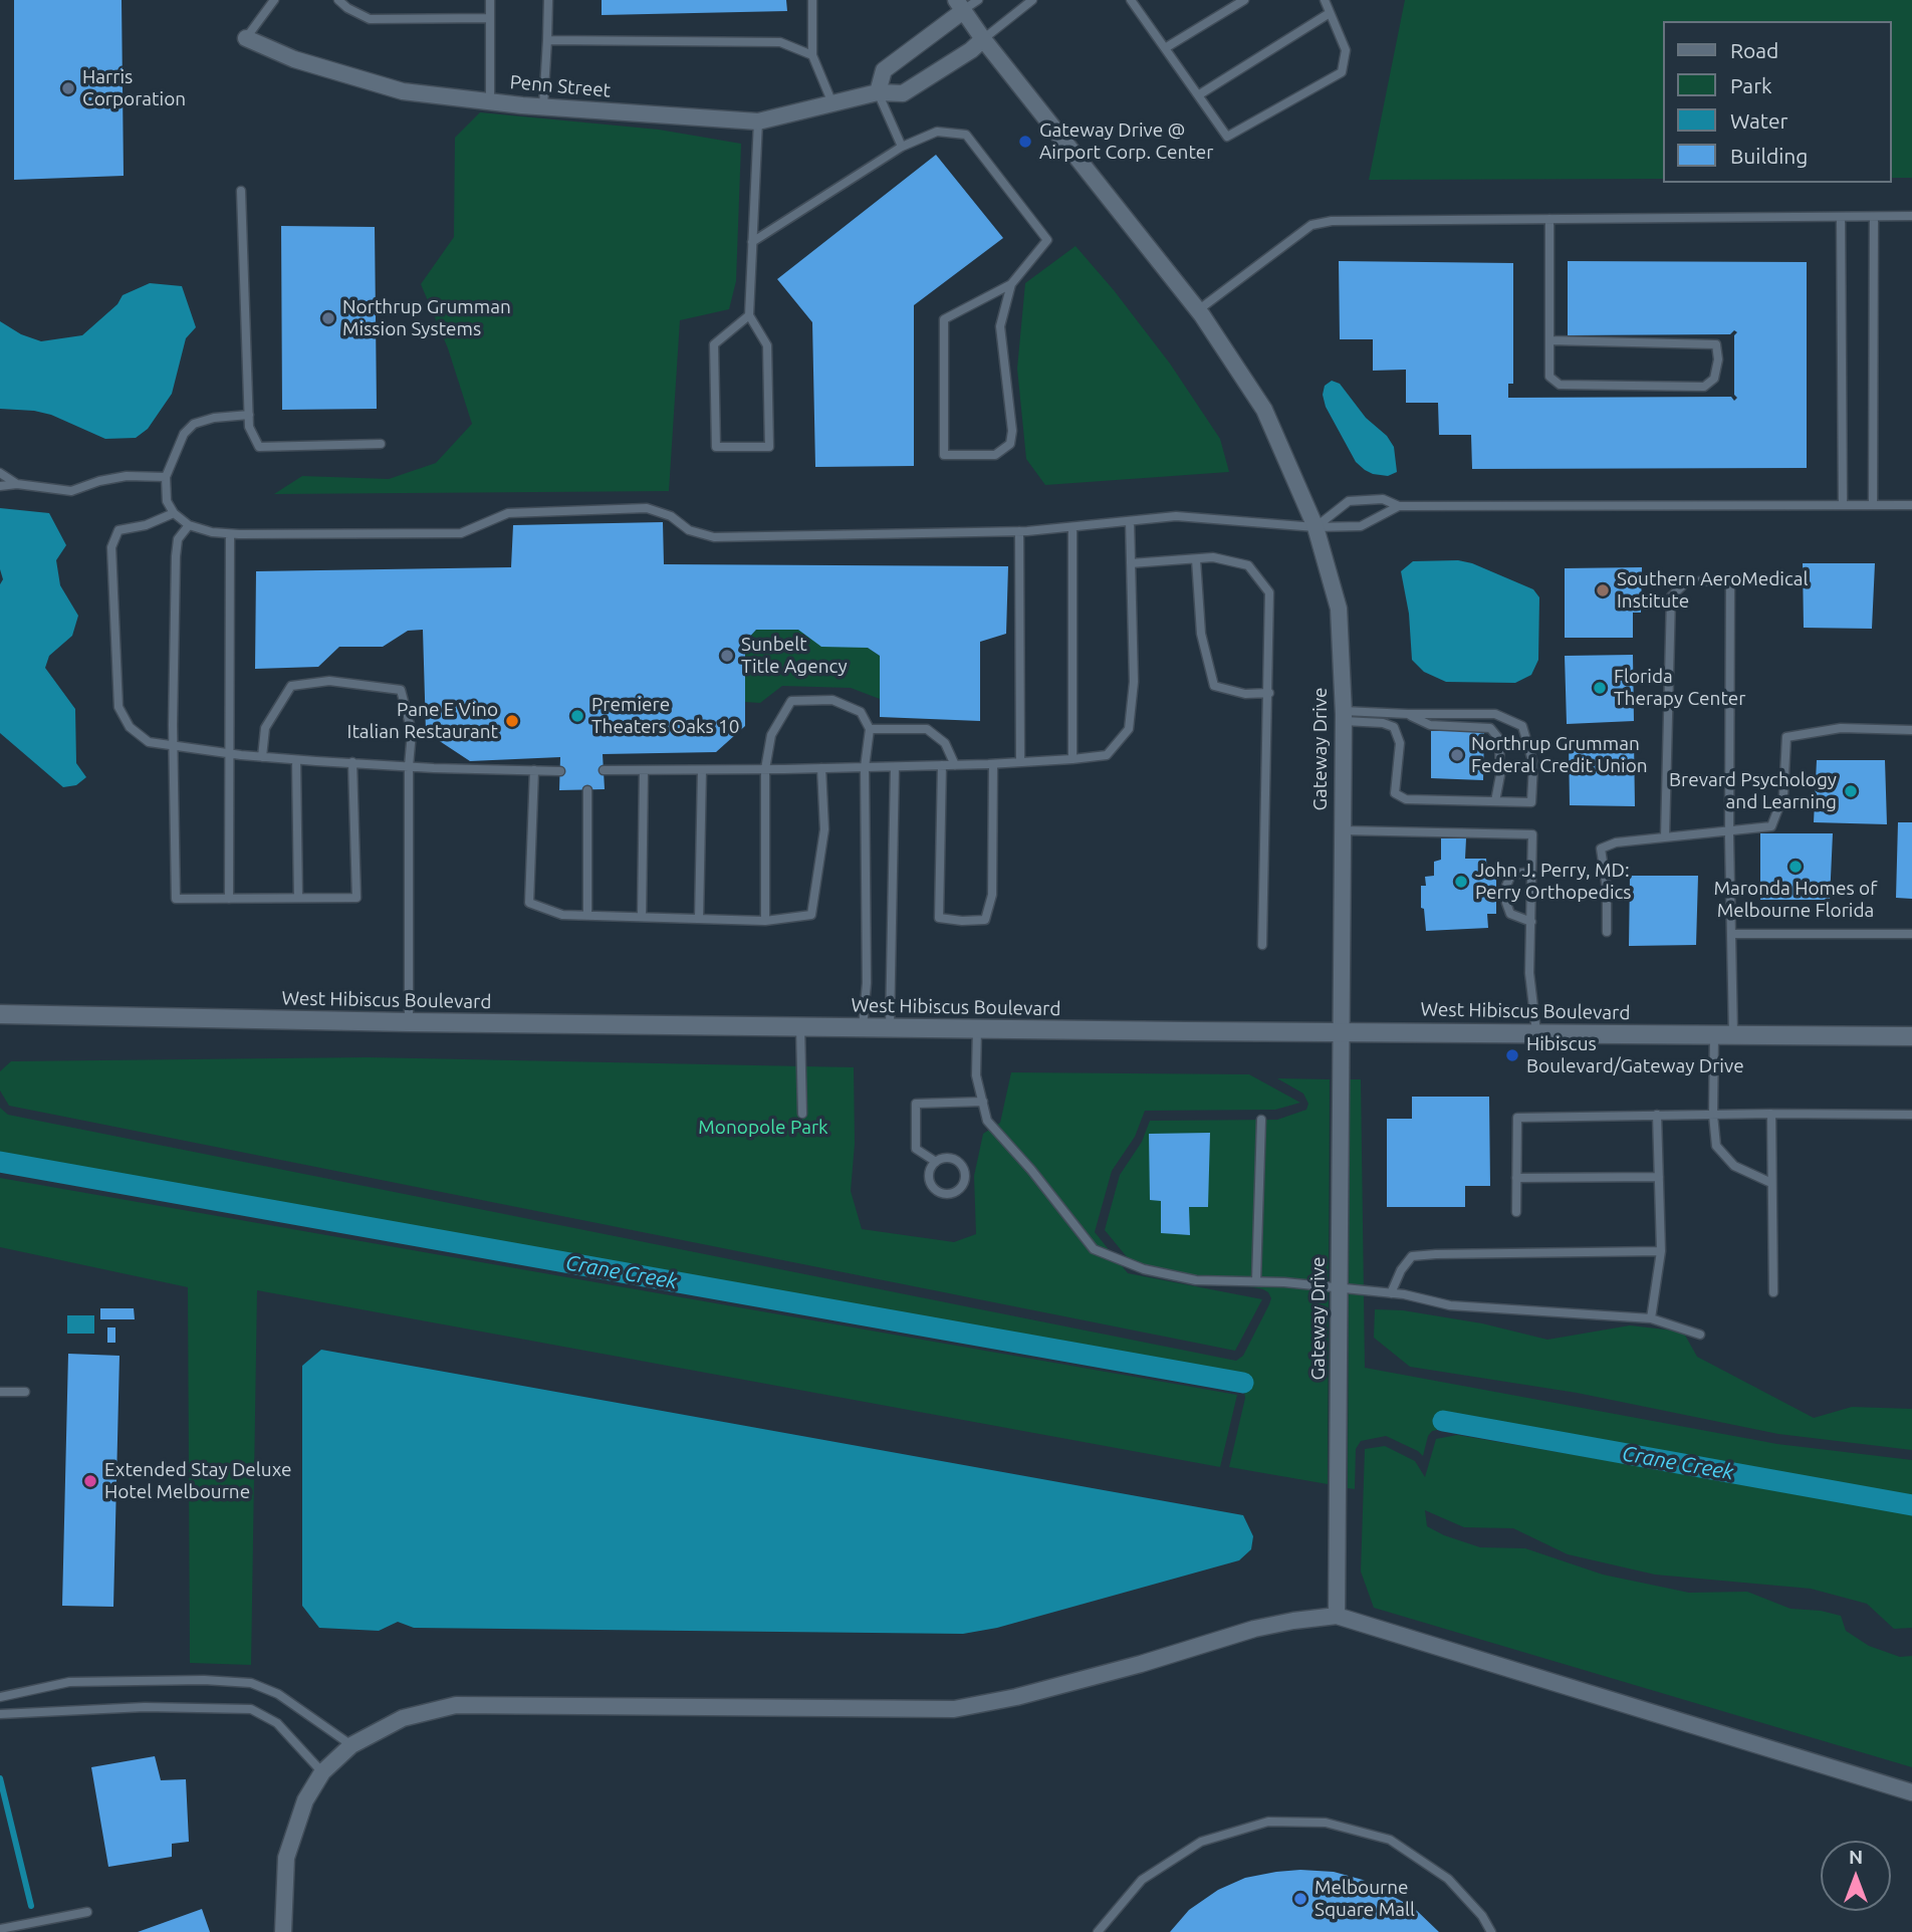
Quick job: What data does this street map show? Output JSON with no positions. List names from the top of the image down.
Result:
{
  "streets": {
    "street": ["Penn Street", "Gateway Drive", "West Hibiscus Boulevard"]
  },
  "crossings": [
    ["Penn Street", "Gateway Drive"],
    ["Gateway Drive", "West Hibiscus Boulevard"]
  ],
  "water": ["Crane Creek"],
  "parks": ["Monopole Park"],
  "places": [
    "Harris Corporation",
    "Gateway Drive @ Airport Corp. Center",
    "Northrup Grumman Mission Systems",
    "Southern AeroMedical Institute",
    "Sunbelt Title Agency",
    "Florida Therapy Center",
    "Premiere Theaters Oaks 10",
    "Pane E Vino Italian Restaurant",
    "Northrup Grumman Federal Credit Union",
    "Brevard Psychology and Learning",
    "Maronda Homes of Melbourne Florida",
    "John J. Perry, MD: Perry Orthopedics",
    "Hibiscus Boulevard/Gateway Drive",
    "Extended Stay Deluxe Hotel Melbourne",
    "Melbourne Square Mall"
  ],
  "legend": [
    "Road",
    "Park",
    "Water",
    "Building"
  ],
  "north": "top"
}
